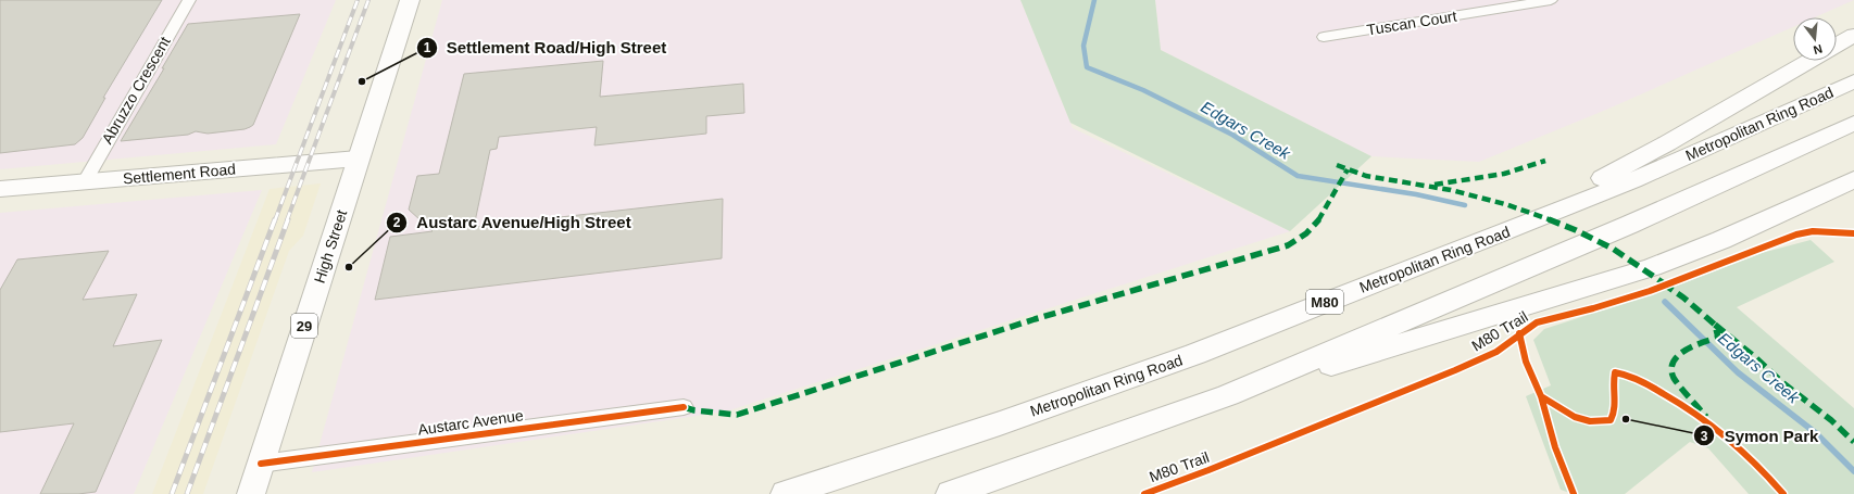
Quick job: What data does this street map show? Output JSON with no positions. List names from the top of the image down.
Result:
{
  "streets": {
    "main road": [
      "Metropolitan Ring Road",
      "Settlement Road",
      "High Street",
      "M80",
      "29"
    ],
    "street": ["Tuscan Court", "Abruzzo Crescent", "Austarc Avenue"],
    "cycle path": ["M80 Trail"]
  },
  "crossings": [
    ["Abruzzo Crescent", "Settlement Road"],
    ["Settlement Road", "High Street"],
    ["High Street", "Austarc Avenue"]
  ],
  "water": ["Edgars Creek"],
  "places": ["Settlement Road/High Street", "Austarc Avenue/High Street", "Symon Park"],
  "north": "bottom"
}
